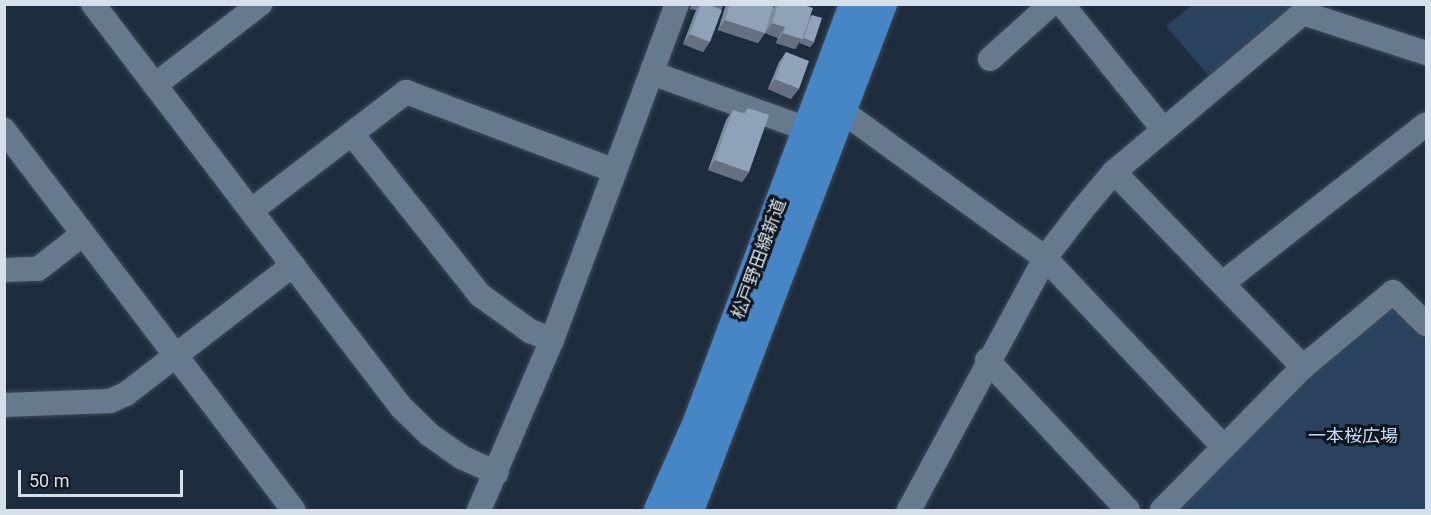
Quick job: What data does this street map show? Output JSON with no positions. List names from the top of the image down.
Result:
{
  "streets": {
    "main road": ["松戸野田線新道"]
  },
  "parks": ["一本桜広場"],
  "scale_bar": "50 m"
}
